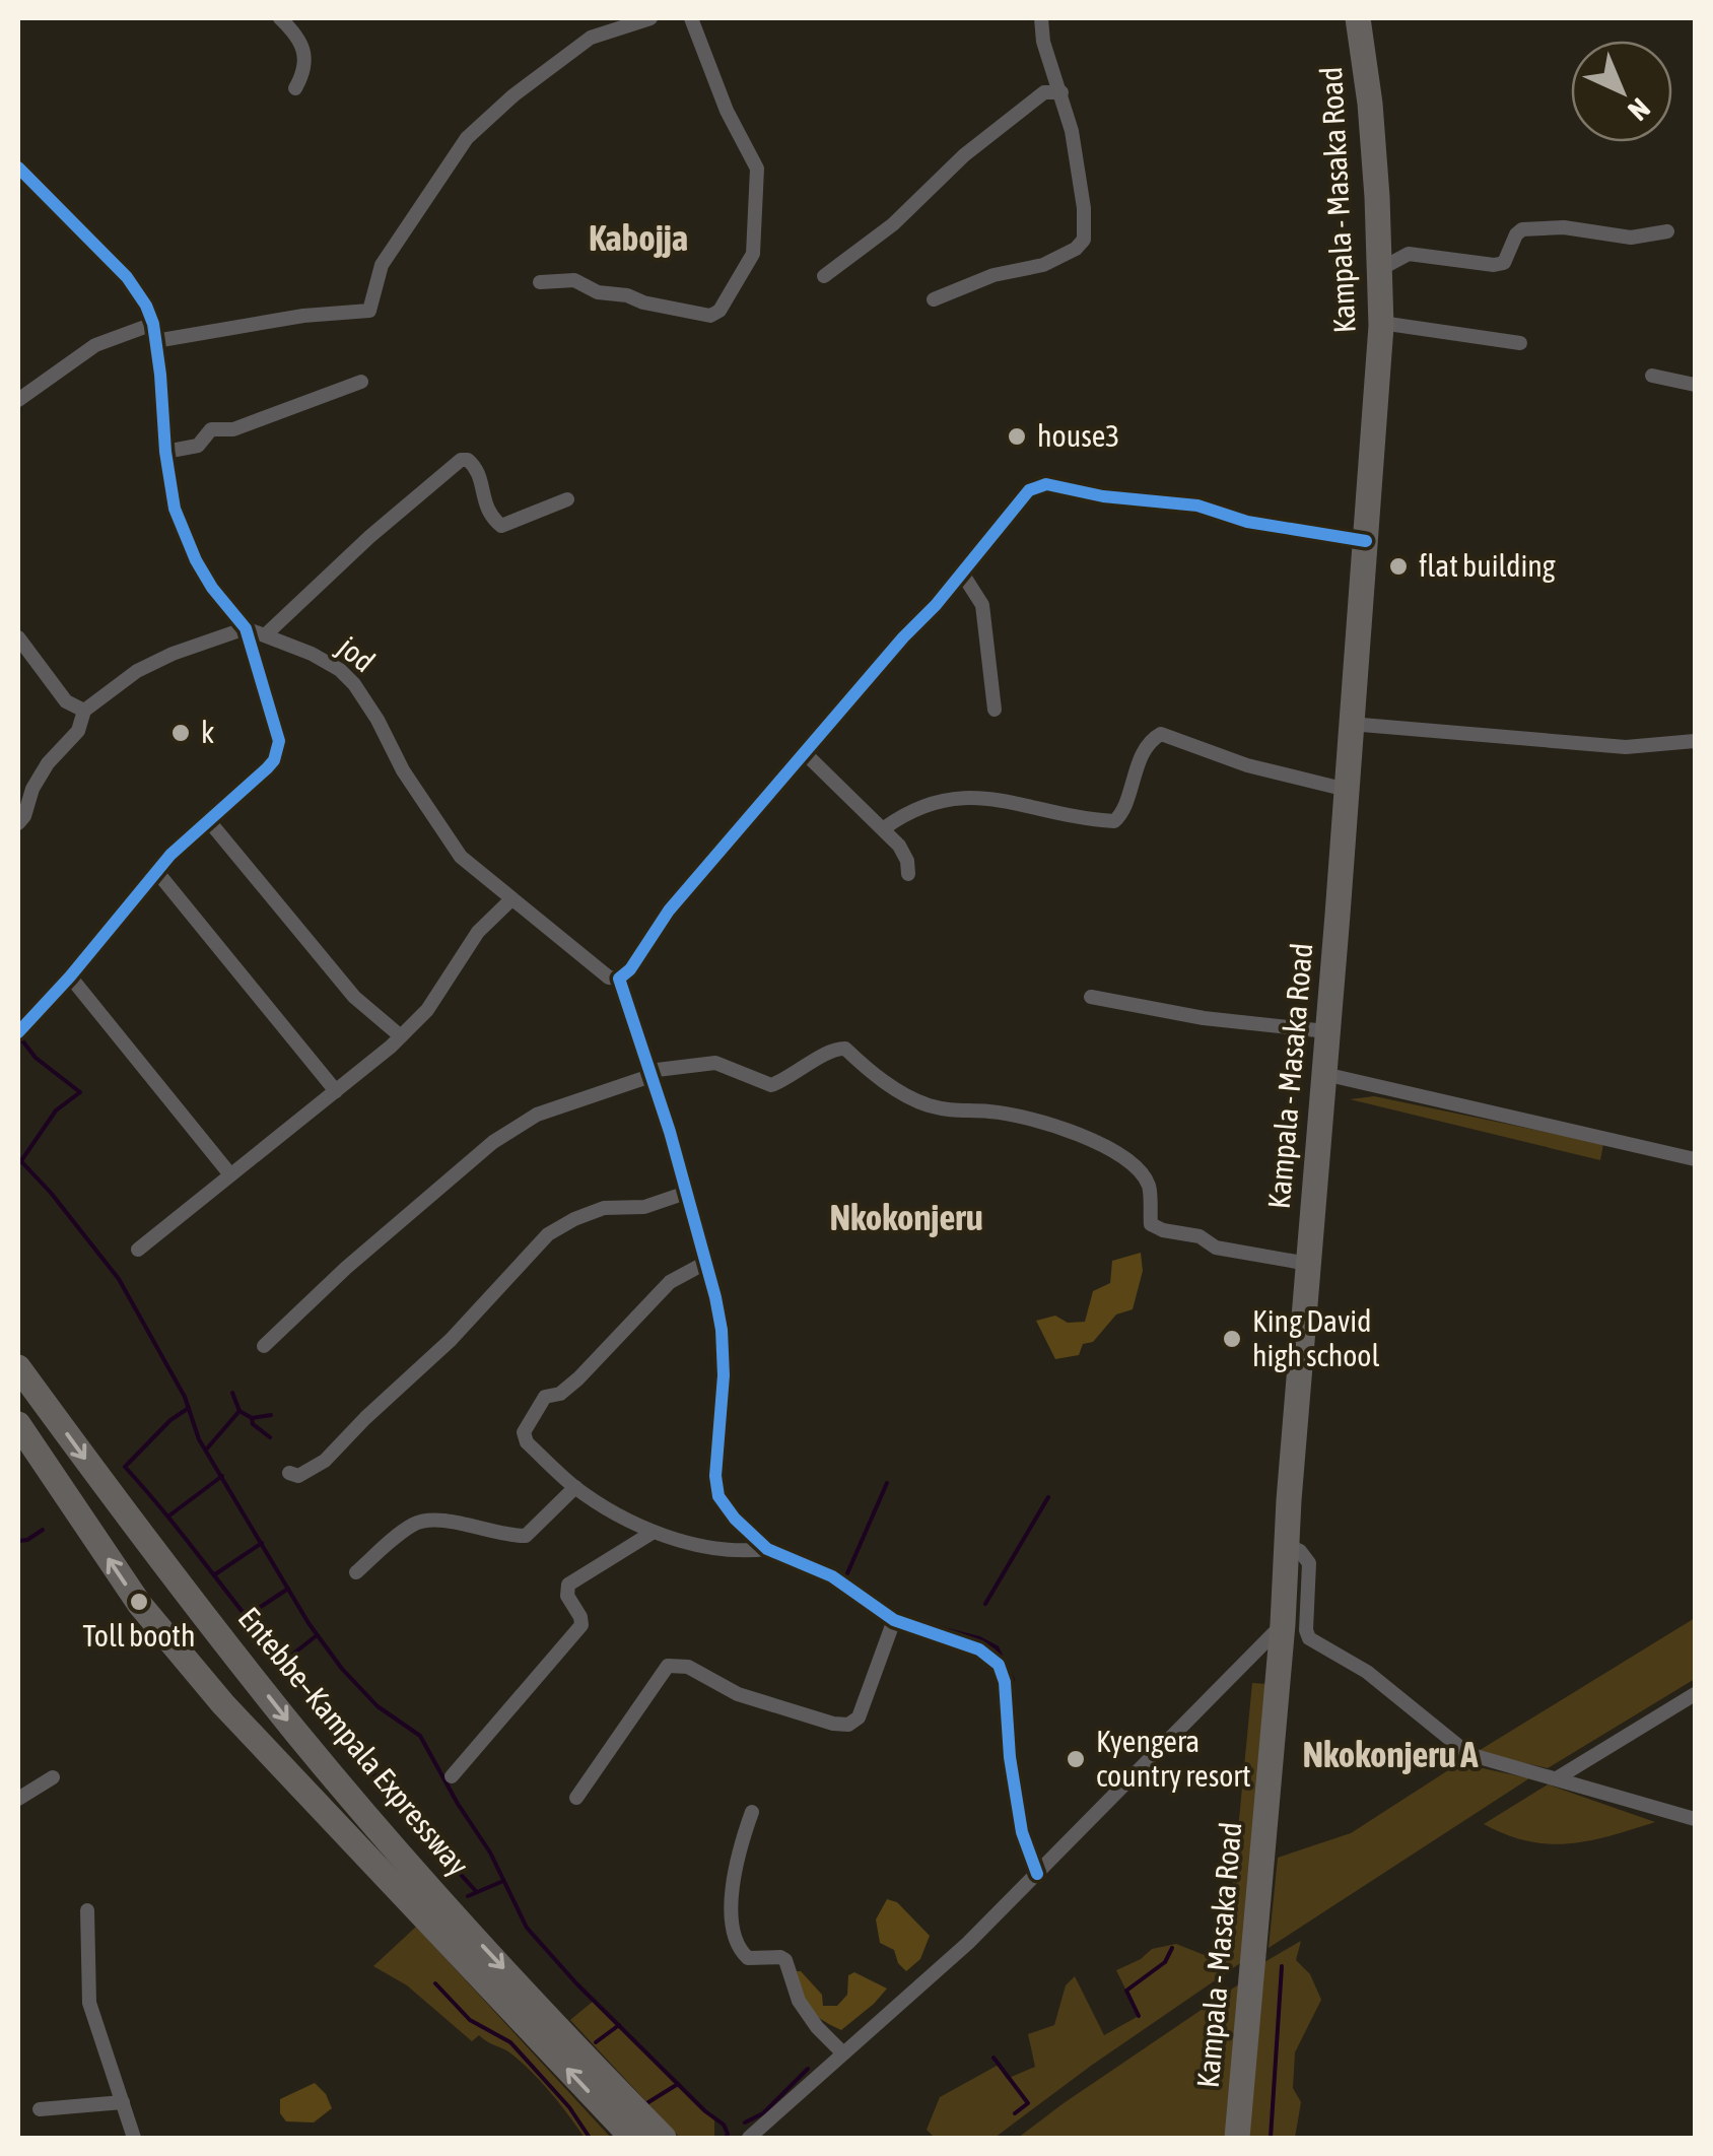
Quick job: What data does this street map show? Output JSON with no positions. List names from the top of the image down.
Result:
{
  "streets": {
    "highway": ["Kampala - Masaka Road", "Entebbe–Kampala Expressway"],
    "street": ["jod"]
  },
  "districts": ["Kabojja", "Nkokonjeru", "Nkokonjeru A"],
  "places": [
    "house3",
    "flat building",
    "k",
    "King David high school",
    "Toll booth",
    "Kyengera country resort"
  ],
  "north": "bottom right"
}
